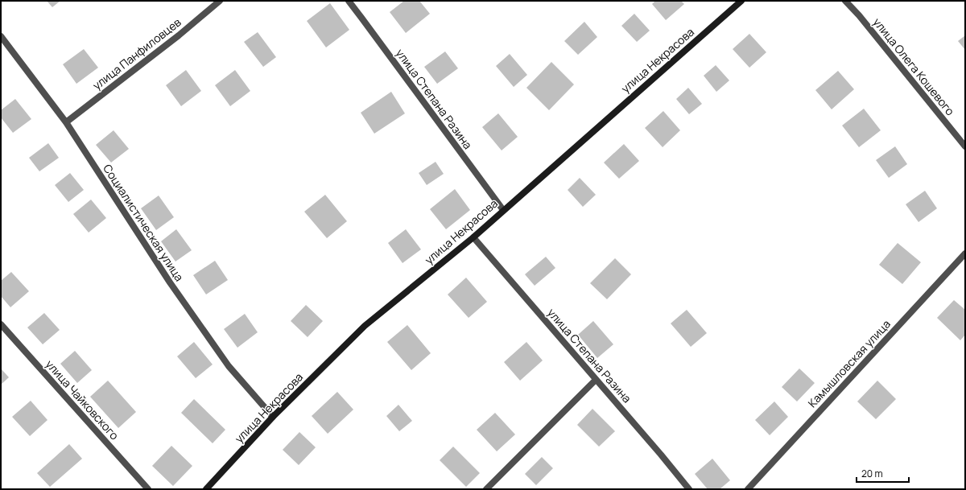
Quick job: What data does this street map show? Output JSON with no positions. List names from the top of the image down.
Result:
{
  "streets": {
    "street": [
      "улица Панфиловцев",
      "улица Некрасова",
      "улица Олега Кошевого",
      "улица Степана Разина",
      "Социалистическая улица",
      "Камышловская улица",
      "улица Чайковского"
    ]
  },
  "crossings": [
    ["улица Панфиловцев", "Социалистическая улица"],
    ["улица Некрасова", "улица Степана Разина"],
    ["улица Некрасова", "Социалистическая улица"]
  ],
  "scale_bar": "20 m"
}
